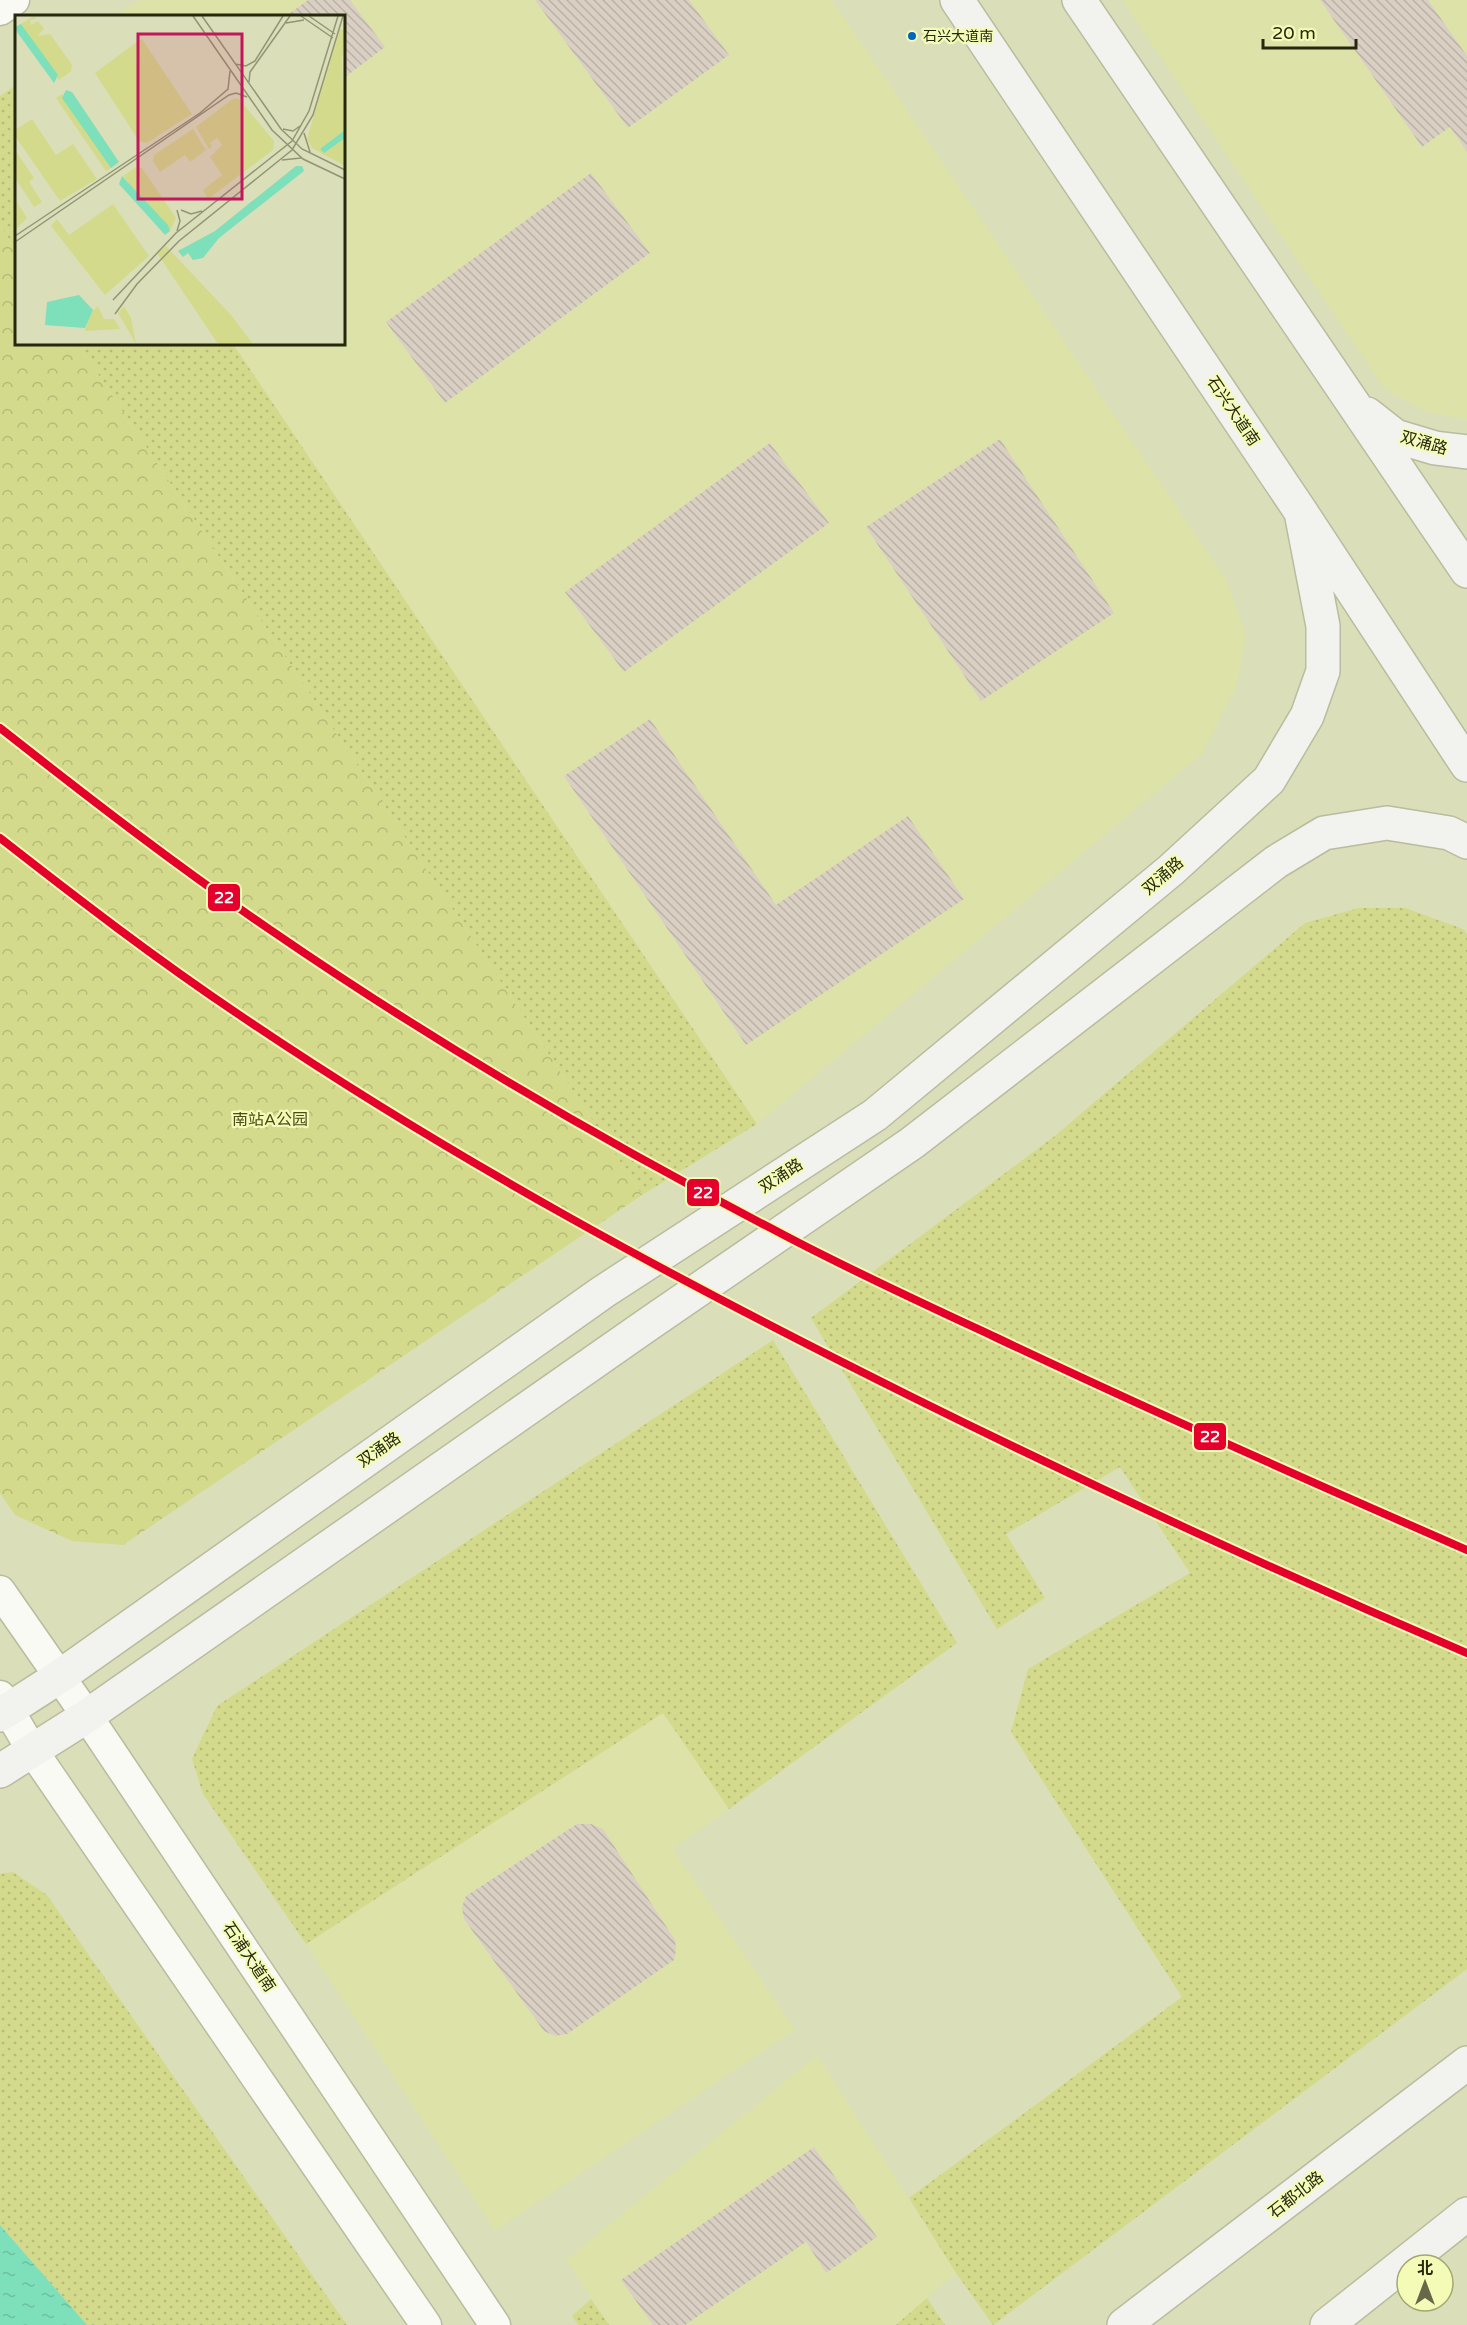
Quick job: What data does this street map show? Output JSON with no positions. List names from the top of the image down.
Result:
{
  "streets": {
    "main road": ["石兴大道南", "双涌路", "石都北路"],
    "street": ["石浦大道南"]
  },
  "crossings": [
    ["石兴大道南", "双涌路"],
    ["双涌路", "石浦大道南"]
  ],
  "parks": ["南站A公园"],
  "places": ["石兴大道南"],
  "lines": ["transit line 22"],
  "scale_bar": "20 m",
  "north": "top"
}
